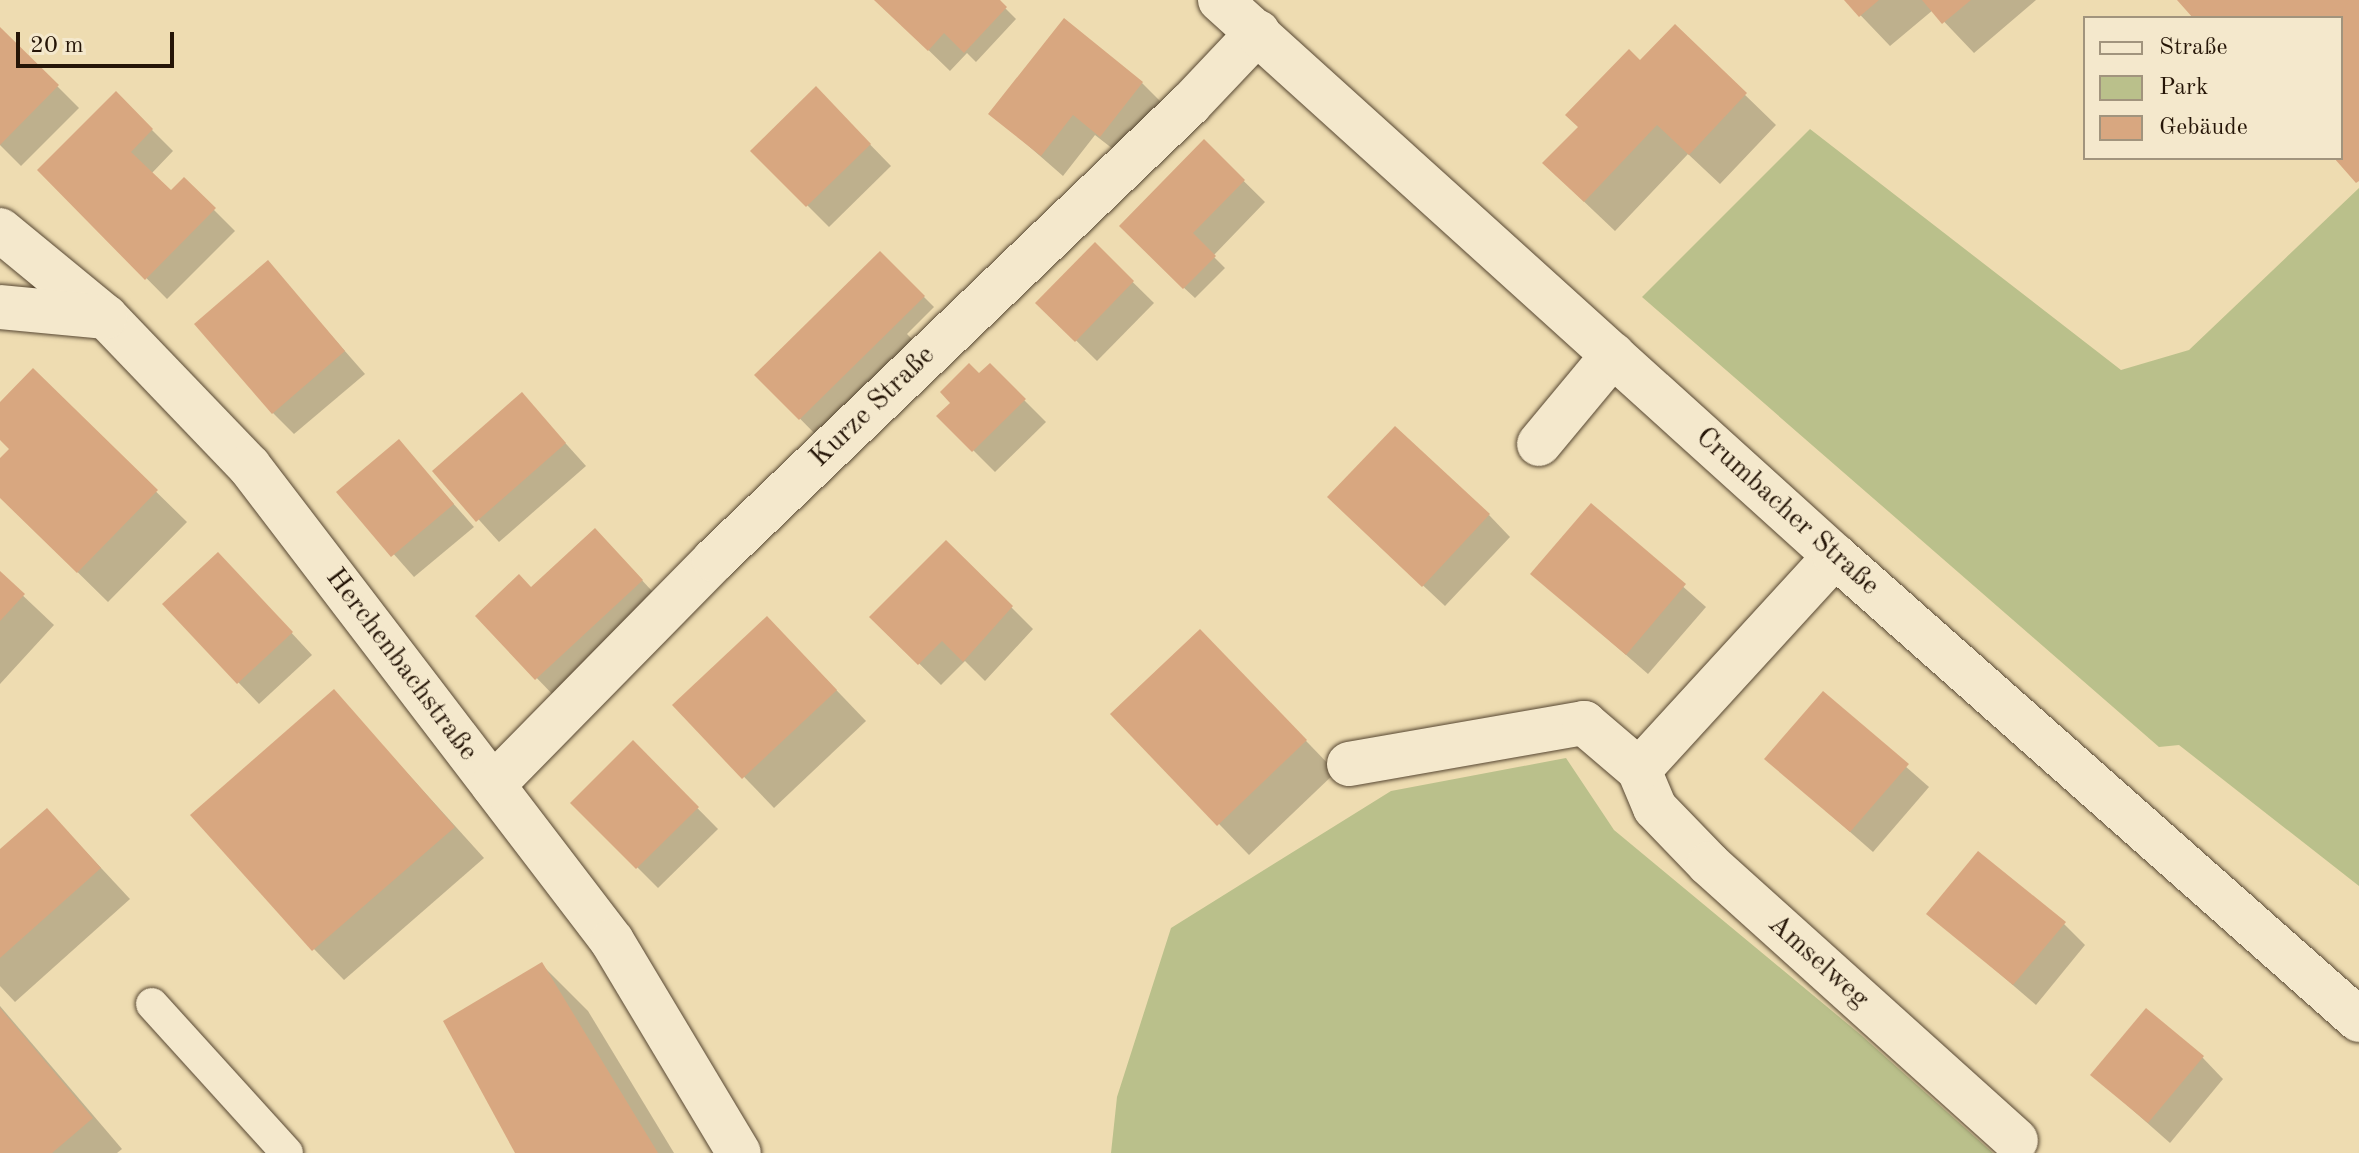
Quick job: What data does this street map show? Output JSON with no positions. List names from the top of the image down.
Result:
{
  "streets": {
    "street": [
      "Kurze Straße",
      "Crumbacher Straße",
      "Herchenbachstraße",
      "Amselweg"
    ]
  },
  "crossings": [
    ["Kurze Straße", "Crumbacher Straße"],
    ["Kurze Straße", "Herchenbachstraße"]
  ],
  "legend": ["Straße", "Park", "Gebäude"],
  "scale_bar": "20 m"
}
